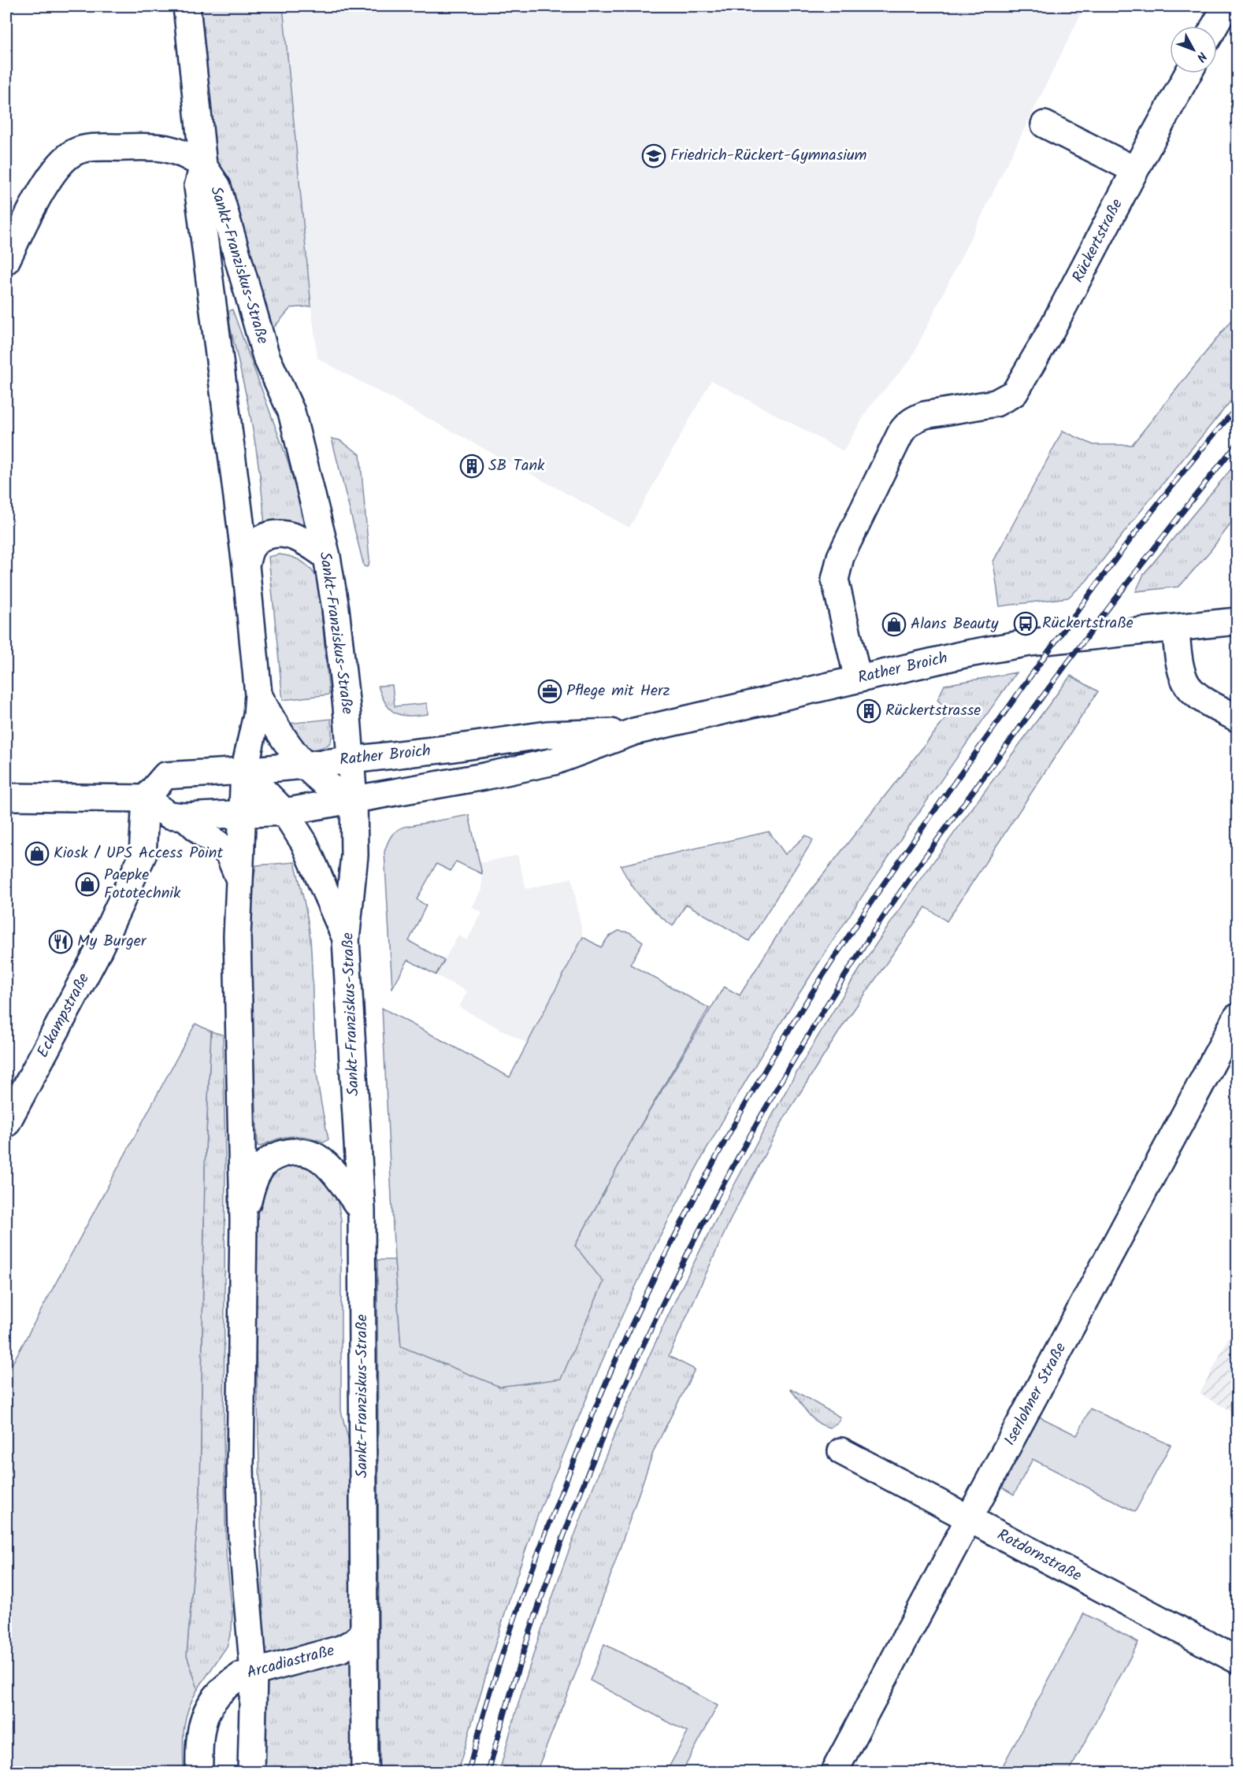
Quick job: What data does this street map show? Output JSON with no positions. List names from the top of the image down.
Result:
{
  "streets": {
    "main road": [
      "Rückertstraße",
      "Sankt-Franziskus-Straße",
      "Rather Broich",
      "Eckampstraße",
      "Iserlohner Straße",
      "Rotdornstraße",
      "Arcadiastraße"
    ]
  },
  "crossings": [
    ["Rückertstraße", "Rather Broich"],
    ["Sankt-Franziskus-Straße", "Rather Broich"],
    ["Sankt-Franziskus-Straße", "Arcadiastraße"],
    ["Rather Broich", "Eckampstraße"],
    ["Iserlohner Straße", "Rotdornstraße"]
  ],
  "places": {
    "school or university": ["Friedrich-Rückert-Gymnasium"],
    "building": ["SB Tank", "Rückertstrasse"],
    "bus stop": ["Rückertstraße"],
    "shop": ["Alans Beauty", "Kiosk / UPS Access Point", "Paepke Fototechnik"],
    "office": ["Pflege mit Herz"],
    "restaurant": ["My Burger"]
  },
  "north": "bottom right"
}
